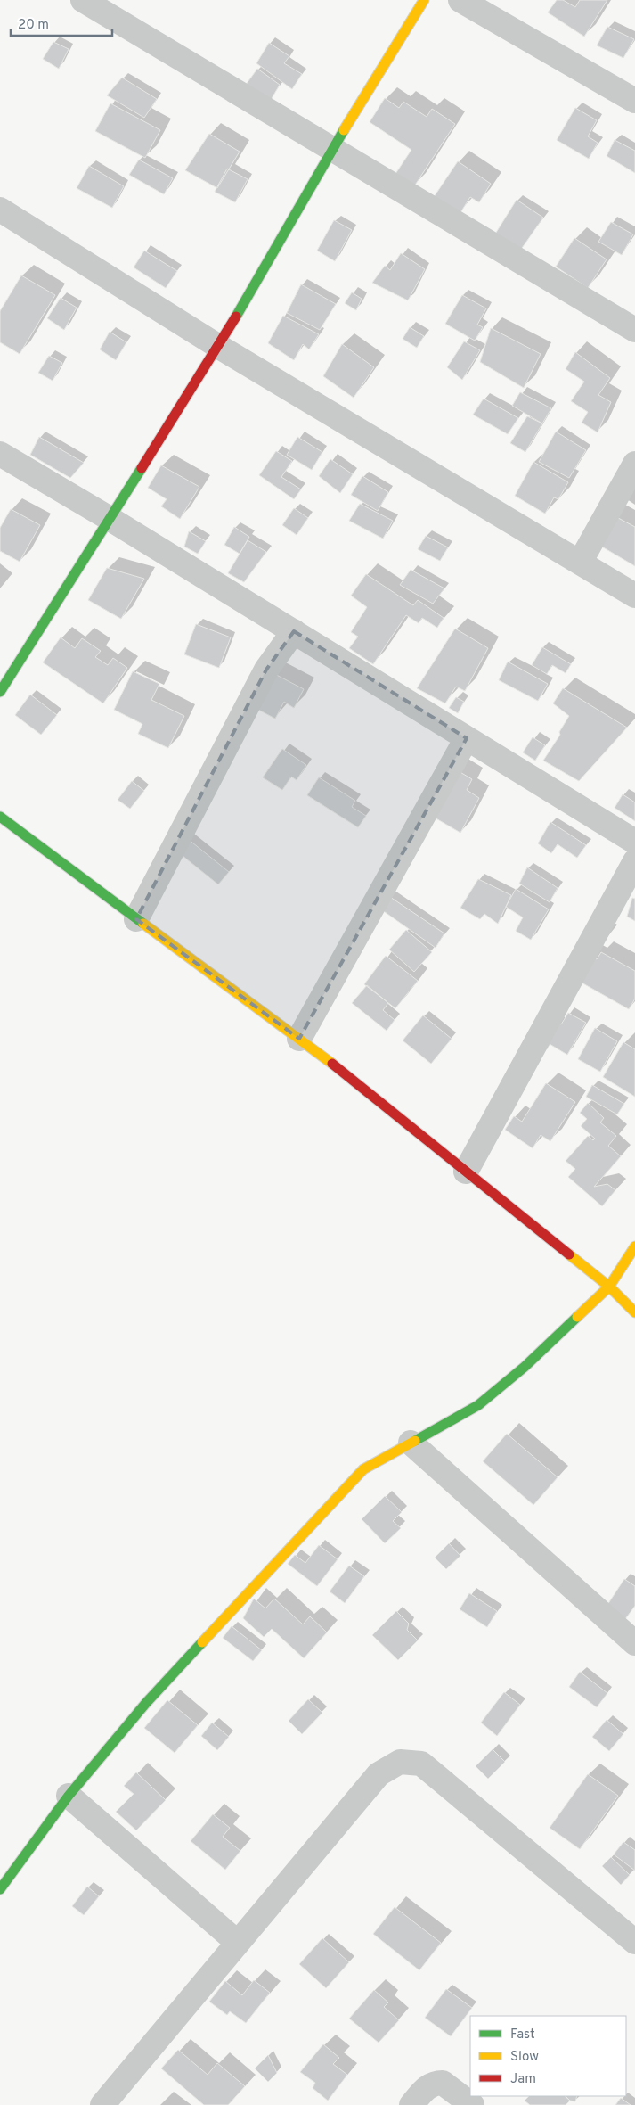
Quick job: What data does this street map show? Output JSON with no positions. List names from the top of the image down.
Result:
{
  "legend": ["Fast", "Slow", "Jam"],
  "scale_bar": "20 m"
}
